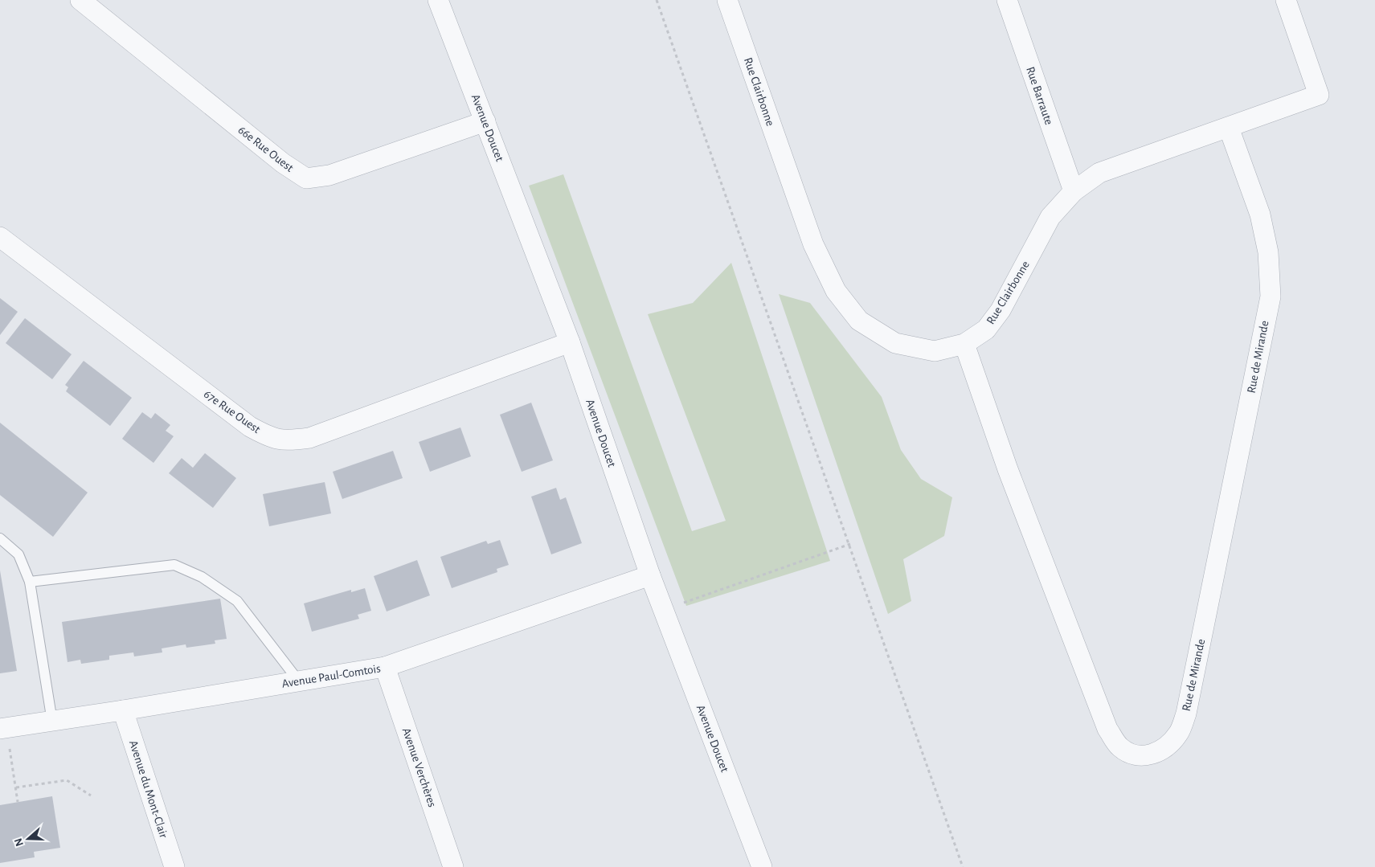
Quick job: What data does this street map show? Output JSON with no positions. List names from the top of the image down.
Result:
{
  "streets": {
    "street": [
      "Rue Clairbonne",
      "Rue Barraute",
      "Avenue Doucet",
      "66e Rue Ouest",
      "Rue de Mirande",
      "67e Rue Ouest",
      "Avenue Paul-Comtois",
      "Avenue Verchères",
      "Avenue du Mont-Clair"
    ]
  },
  "crossings": [
    ["Rue Clairbonne", "Rue Barraute"],
    ["Rue Clairbonne", "Rue de Mirande"],
    ["Avenue Doucet", "66e Rue Ouest"],
    ["Avenue Doucet", "67e Rue Ouest"],
    ["Avenue Doucet", "Avenue Paul-Comtois"],
    ["Avenue Paul-Comtois", "Avenue Verchères"],
    ["Avenue Paul-Comtois", "Avenue du Mont-Clair"]
  ],
  "north": "left"
}
